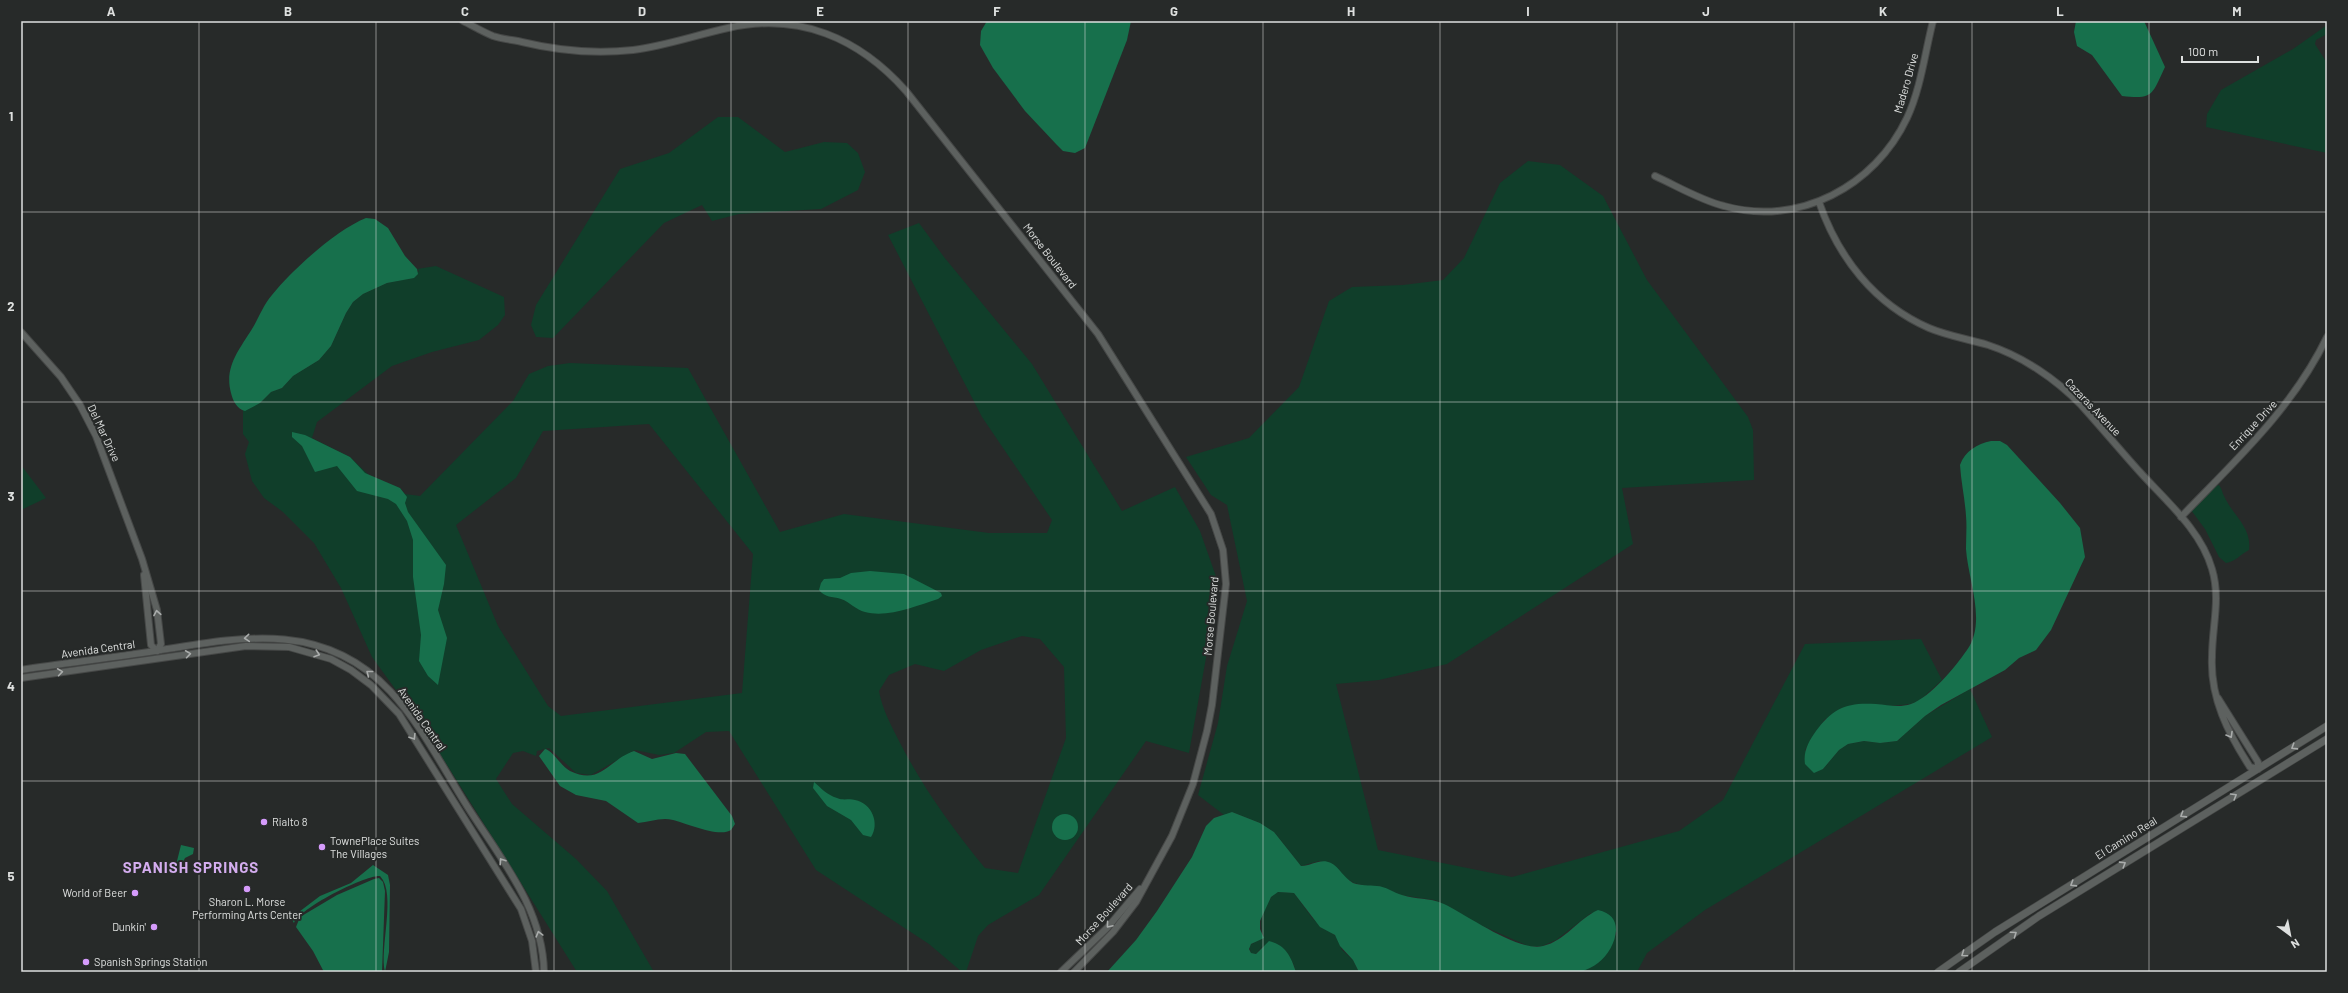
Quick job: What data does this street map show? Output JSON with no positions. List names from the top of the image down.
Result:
{
  "streets": {
    "main road": ["El Camino Real"],
    "street": [
      "Madero Drive",
      "Morse Boulevard",
      "Cazaras Avenue",
      "Enrique Drive",
      "Del Mar Drive",
      "Avenida Central"
    ]
  },
  "crossings": [
    ["Madero Drive", "Cazaras Avenue"],
    ["Cazaras Avenue", "Enrique Drive"],
    ["Cazaras Avenue", "El Camino Real"],
    ["Del Mar Drive", "Avenida Central"]
  ],
  "districts": ["SPANISH SPRINGS"],
  "places": [
    "Rialto 8",
    "TownePlace Suites The Villages",
    "Sharon L. Morse Performing Arts Center",
    "World of Beer",
    "Dunkin'",
    "Spanish Springs Station"
  ],
  "scale_bar": "100 m",
  "north": "bottom right",
  "grid": {
    "columns": [
      "A",
      "B",
      "C",
      "D",
      "E",
      "F",
      "G",
      "H",
      "I",
      "J",
      "K",
      "L",
      "M"
    ],
    "rows": [
      "1",
      "2",
      "3",
      "4",
      "5"
    ]
  }
}
